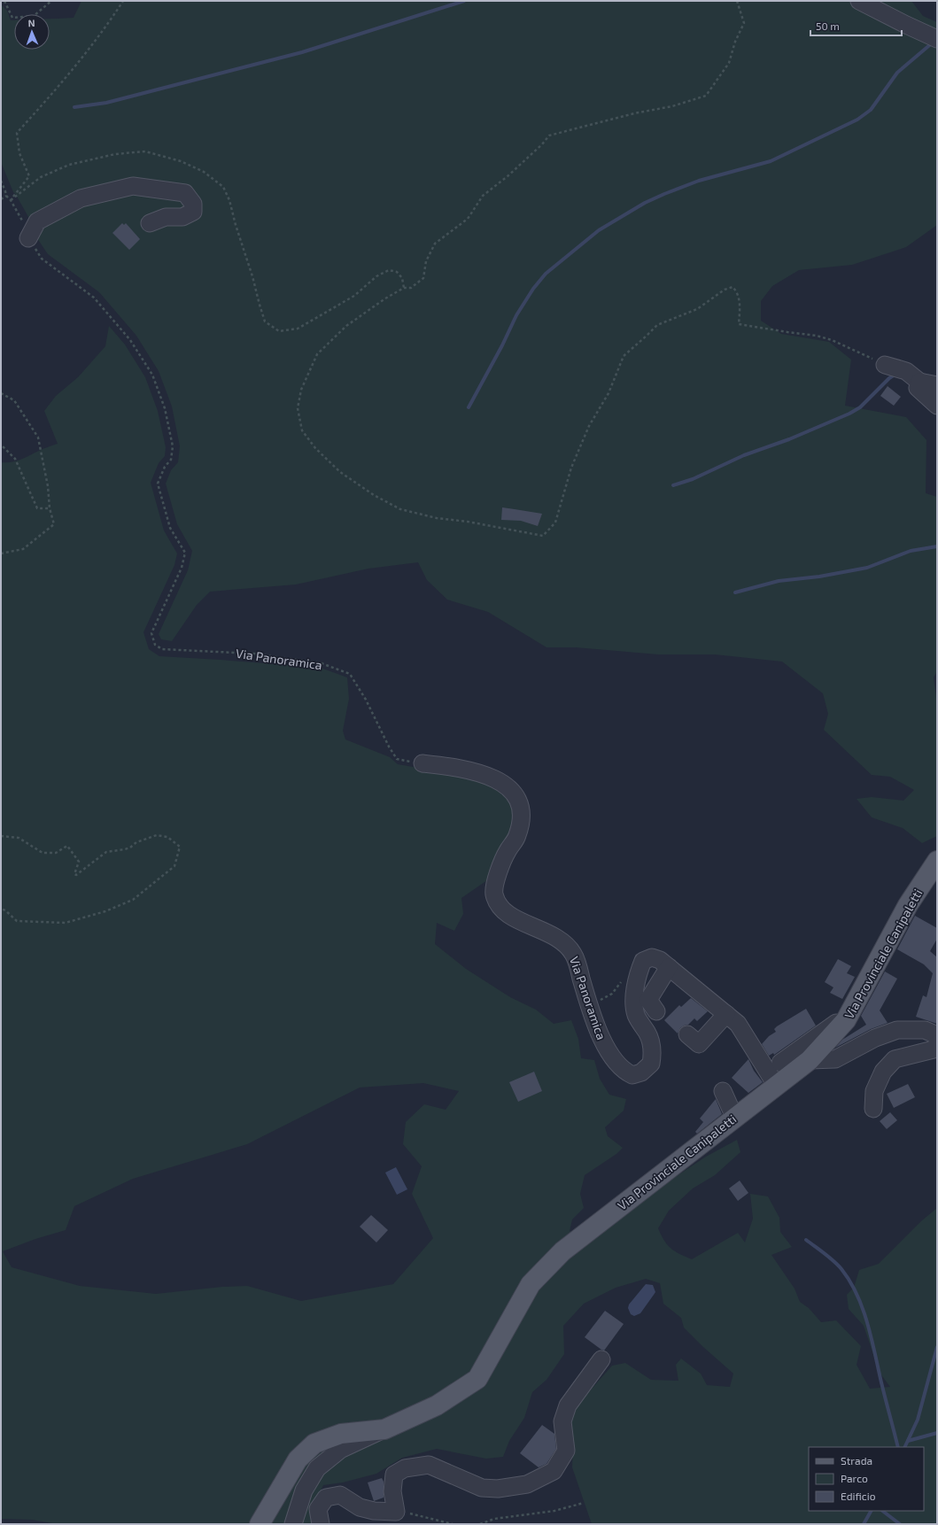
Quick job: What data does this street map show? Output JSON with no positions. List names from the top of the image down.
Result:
{
  "streets": {
    "main road": ["Via Provinciale Canipaletti"],
    "street": ["Via Panoramica"]
  },
  "crossings": [
    ["Via Panoramica", "Via Provinciale Canipaletti"]
  ],
  "legend": ["Strada", "Parco", "Edificio"],
  "scale_bar": "50 m",
  "north": "top"
}
